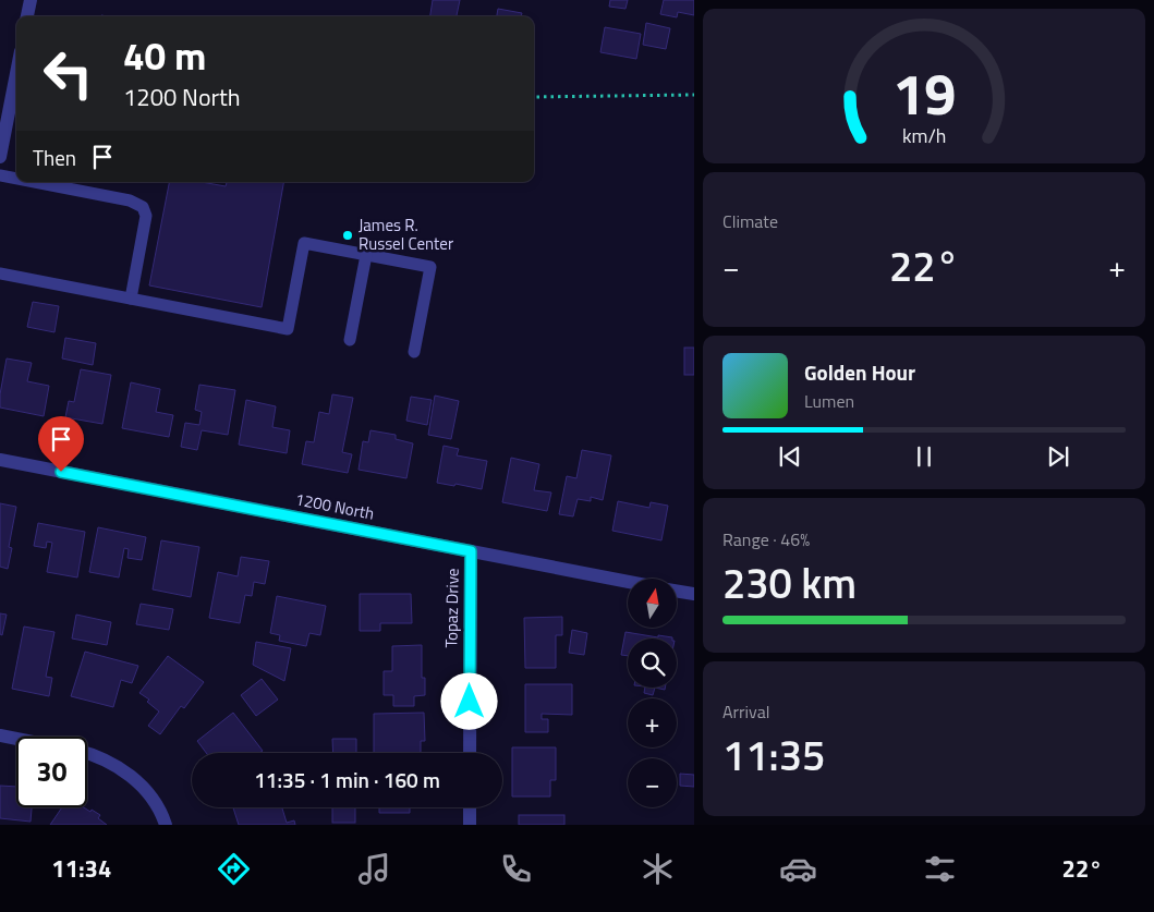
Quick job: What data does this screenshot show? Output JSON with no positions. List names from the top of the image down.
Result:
{
  "streets": {
    "street": ["1200 North", "Topaz Drive"]
  },
  "crossings": [
    ["1200 North", "Topaz Drive"]
  ],
  "places": ["James R. Russel Center"],
  "north": "top",
  "page": {
    "turn": ["40 m", "1200 North"],
    "then": "Then",
    "tile": [
      "Climate",
      ["Range · 46%", "230 km"],
      ["Arrival", "11:35"]
    ],
    "heat": ["−", "22°", "+"],
    "song": ["Golden Hour", "Lumen"],
    "map_buttons": ["+", "−"],
    "limit": "30",
    "trip": "11:35 · 1 min · 160 m",
    "tabs": ["11:34", "22°"],
    "gauge": ["19", "km/h"]
  }
}
